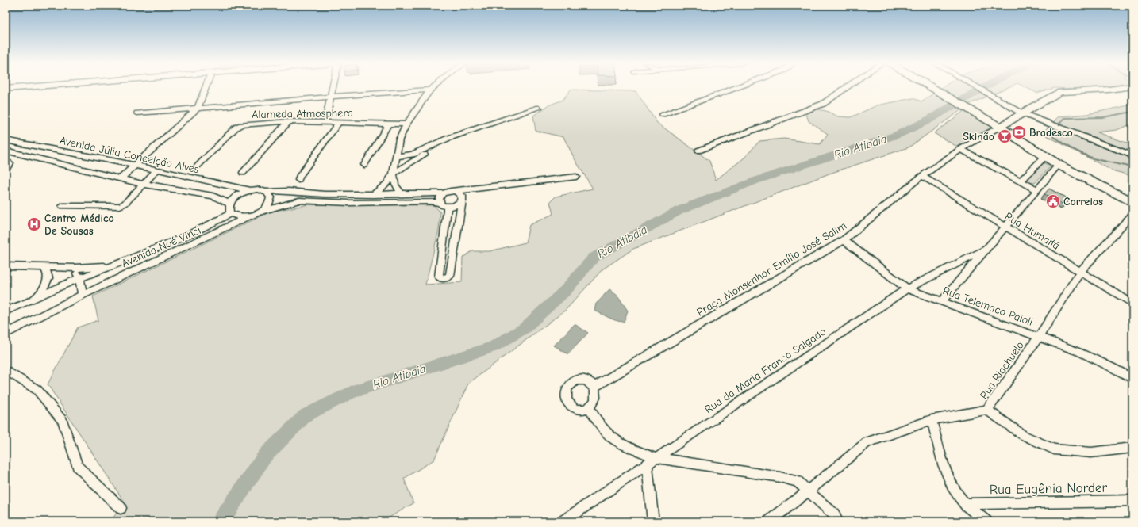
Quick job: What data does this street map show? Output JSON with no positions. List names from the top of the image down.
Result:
{
  "streets": {
    "street": [
      "Alameda Atmosphera",
      "Avenida Júlia Conceição Alves",
      "Rua Humaitá",
      "Avenida Noé Vinci",
      "Praça Monsenhor Emílio José Salim",
      "Rua Telemaco Paioli",
      "Rua da Maria Franco Salgado",
      "Rua Riachuelo",
      "Rua Eugênia Norder"
    ]
  },
  "crossings": [
    ["Avenida Júlia Conceição Alves", "Avenida Noé Vinci"],
    ["Rua Humaitá", "Praça Monsenhor Emílio José Salim"],
    ["Rua Humaitá", "Rua Riachuelo"],
    ["Praça Monsenhor Emílio José Salim", "Rua Telemaco Paioli"],
    ["Rua Telemaco Paioli", "Rua da Maria Franco Salgado"],
    ["Rua Telemaco Paioli", "Rua Riachuelo"]
  ],
  "water": ["Rio Atibaia"],
  "places": {
    "bank": ["Bradesco"],
    "bar": ["Skinão"],
    "public building": ["Correios"],
    "hospital": ["Centro Médico De Sousas"]
  }
}
